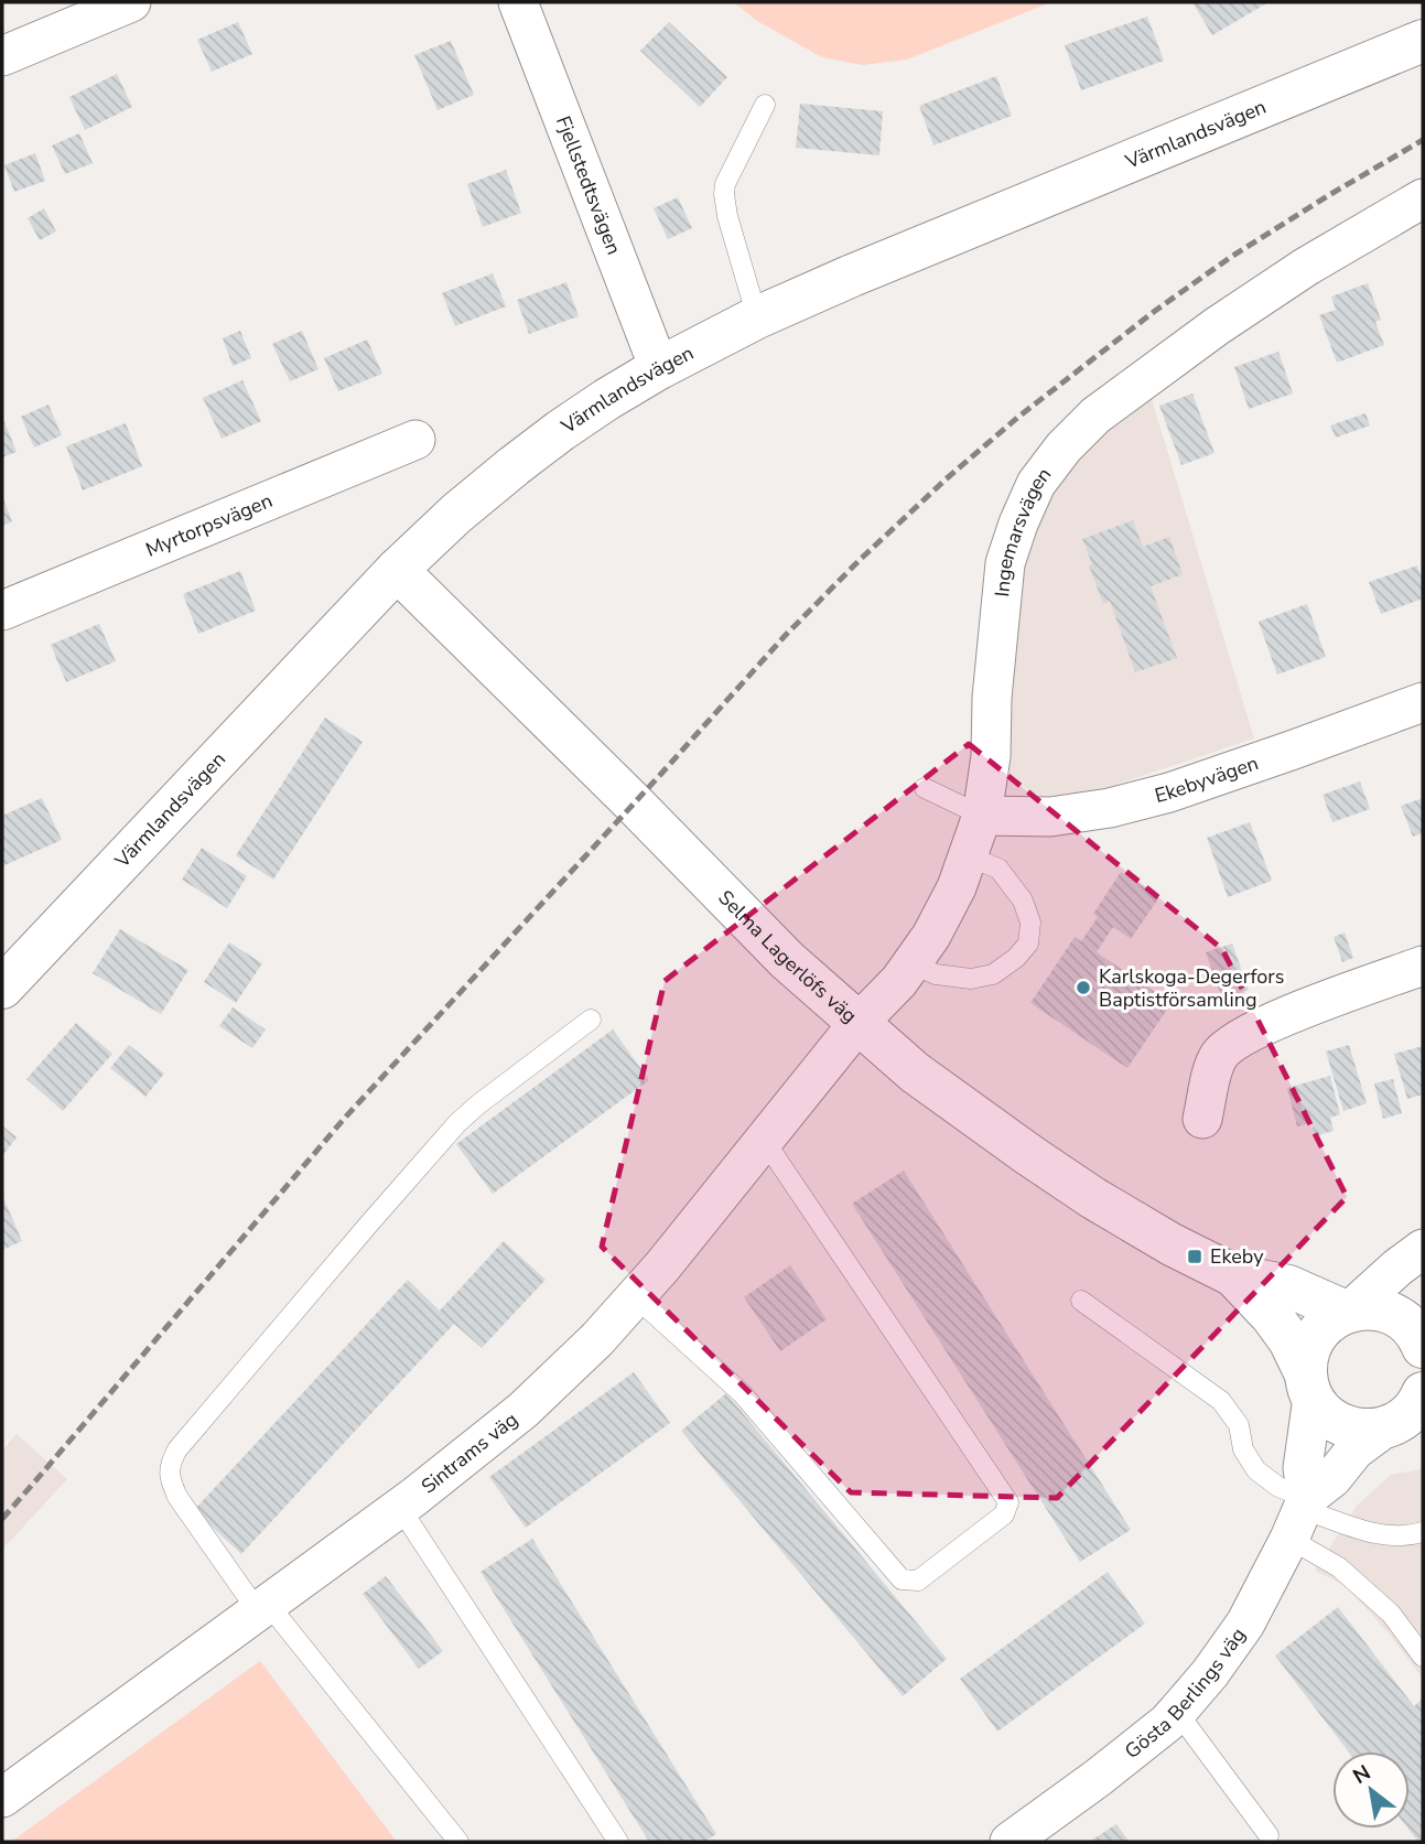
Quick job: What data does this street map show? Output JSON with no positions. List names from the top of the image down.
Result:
{
  "streets": {
    "street": [
      "Värmlandsvägen",
      "Fjellstedtsvägen",
      "Myrtorpsvägen",
      "Ingemarsvägen",
      "Ekebyvägen",
      "Selma Lagerlöfs väg",
      "Sintrams väg",
      "Gösta Berlings väg"
    ]
  },
  "crossings": [
    ["Värmlandsvägen", "Fjellstedtsvägen"],
    ["Värmlandsvägen", "Selma Lagerlöfs väg"],
    ["Ingemarsvägen", "Ekebyvägen"],
    ["Ingemarsvägen", "Selma Lagerlöfs väg"],
    ["Ingemarsvägen", "Sintrams väg"],
    ["Selma Lagerlöfs väg", "Sintrams väg"]
  ],
  "places": {
    "other": ["Karlskoga-Degerfors Baptistförsamling"],
    "transit": ["Ekeby"]
  },
  "north": "top left"
}
